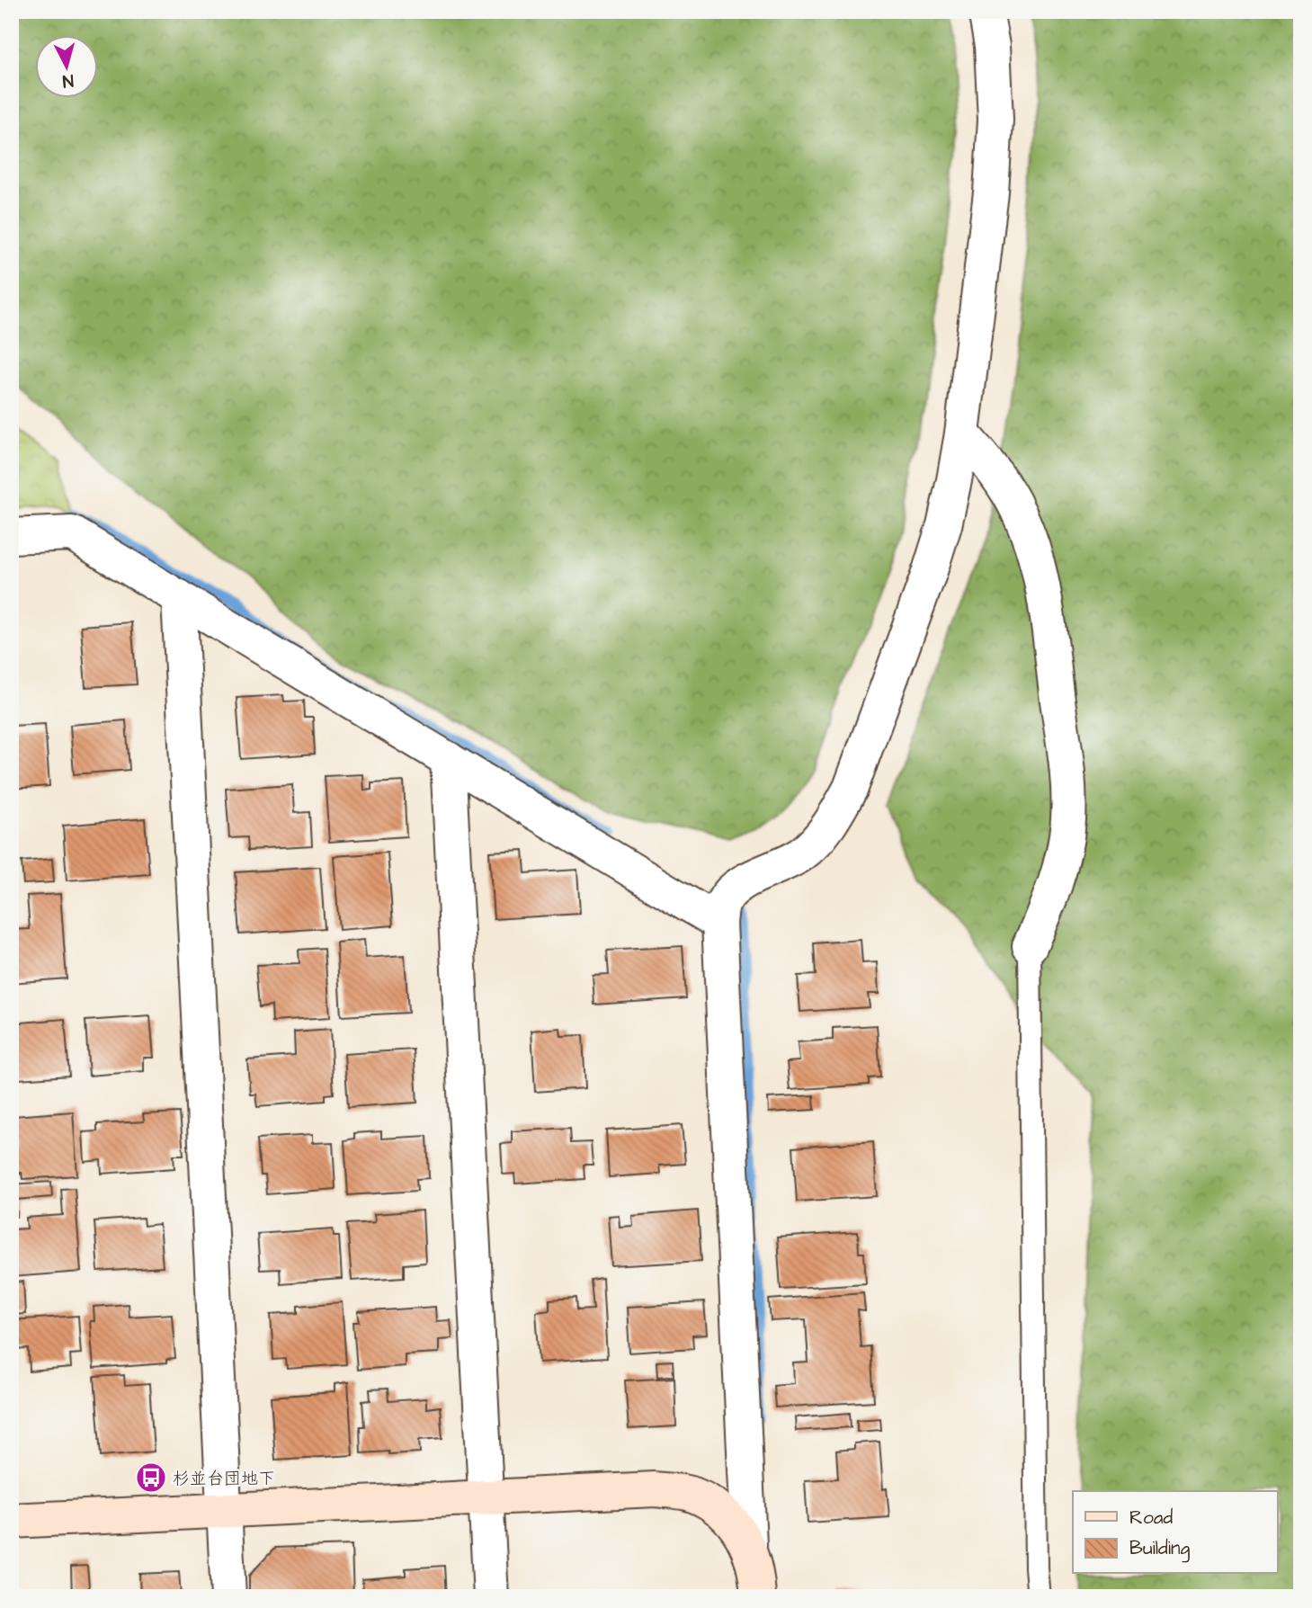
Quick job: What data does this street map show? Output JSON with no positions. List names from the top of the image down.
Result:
{
  "places": {
    "bus stop": ["杉並台団地下"]
  },
  "legend": ["Road", "Building"],
  "north": "bottom"
}
